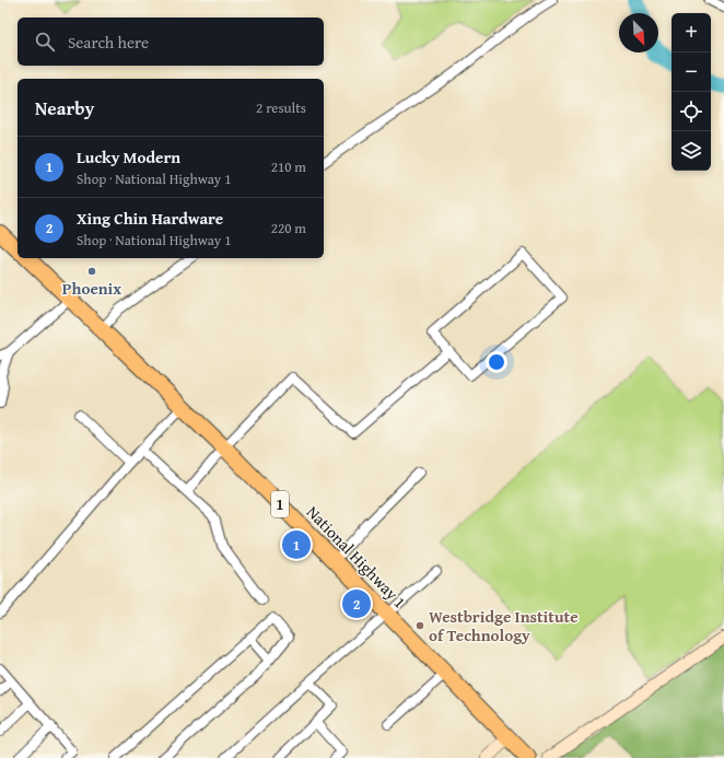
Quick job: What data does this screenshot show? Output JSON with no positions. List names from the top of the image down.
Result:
{
  "streets": {
    "highway": ["1", "National Highway 1"]
  },
  "places": ["Phoenix", "Westbridge Institute of Technology"],
  "north": "bottom right",
  "page": {
    "map_buttons": ["+", "−"],
    "search": "Search here",
    "heading": ["Nearby", "2 results"],
    "list": [
      {
        "mark": "1",
        "name": "Lucky Modern",
        "note": "Shop · National Highway 1",
        "value": "210 m"
      },
      {
        "mark": "2",
        "name": "Xing Chin Hardware",
        "note": "Shop · National Highway 1",
        "value": "220 m"
      }
    ],
    "pins": ["1", "2"]
  }
}
